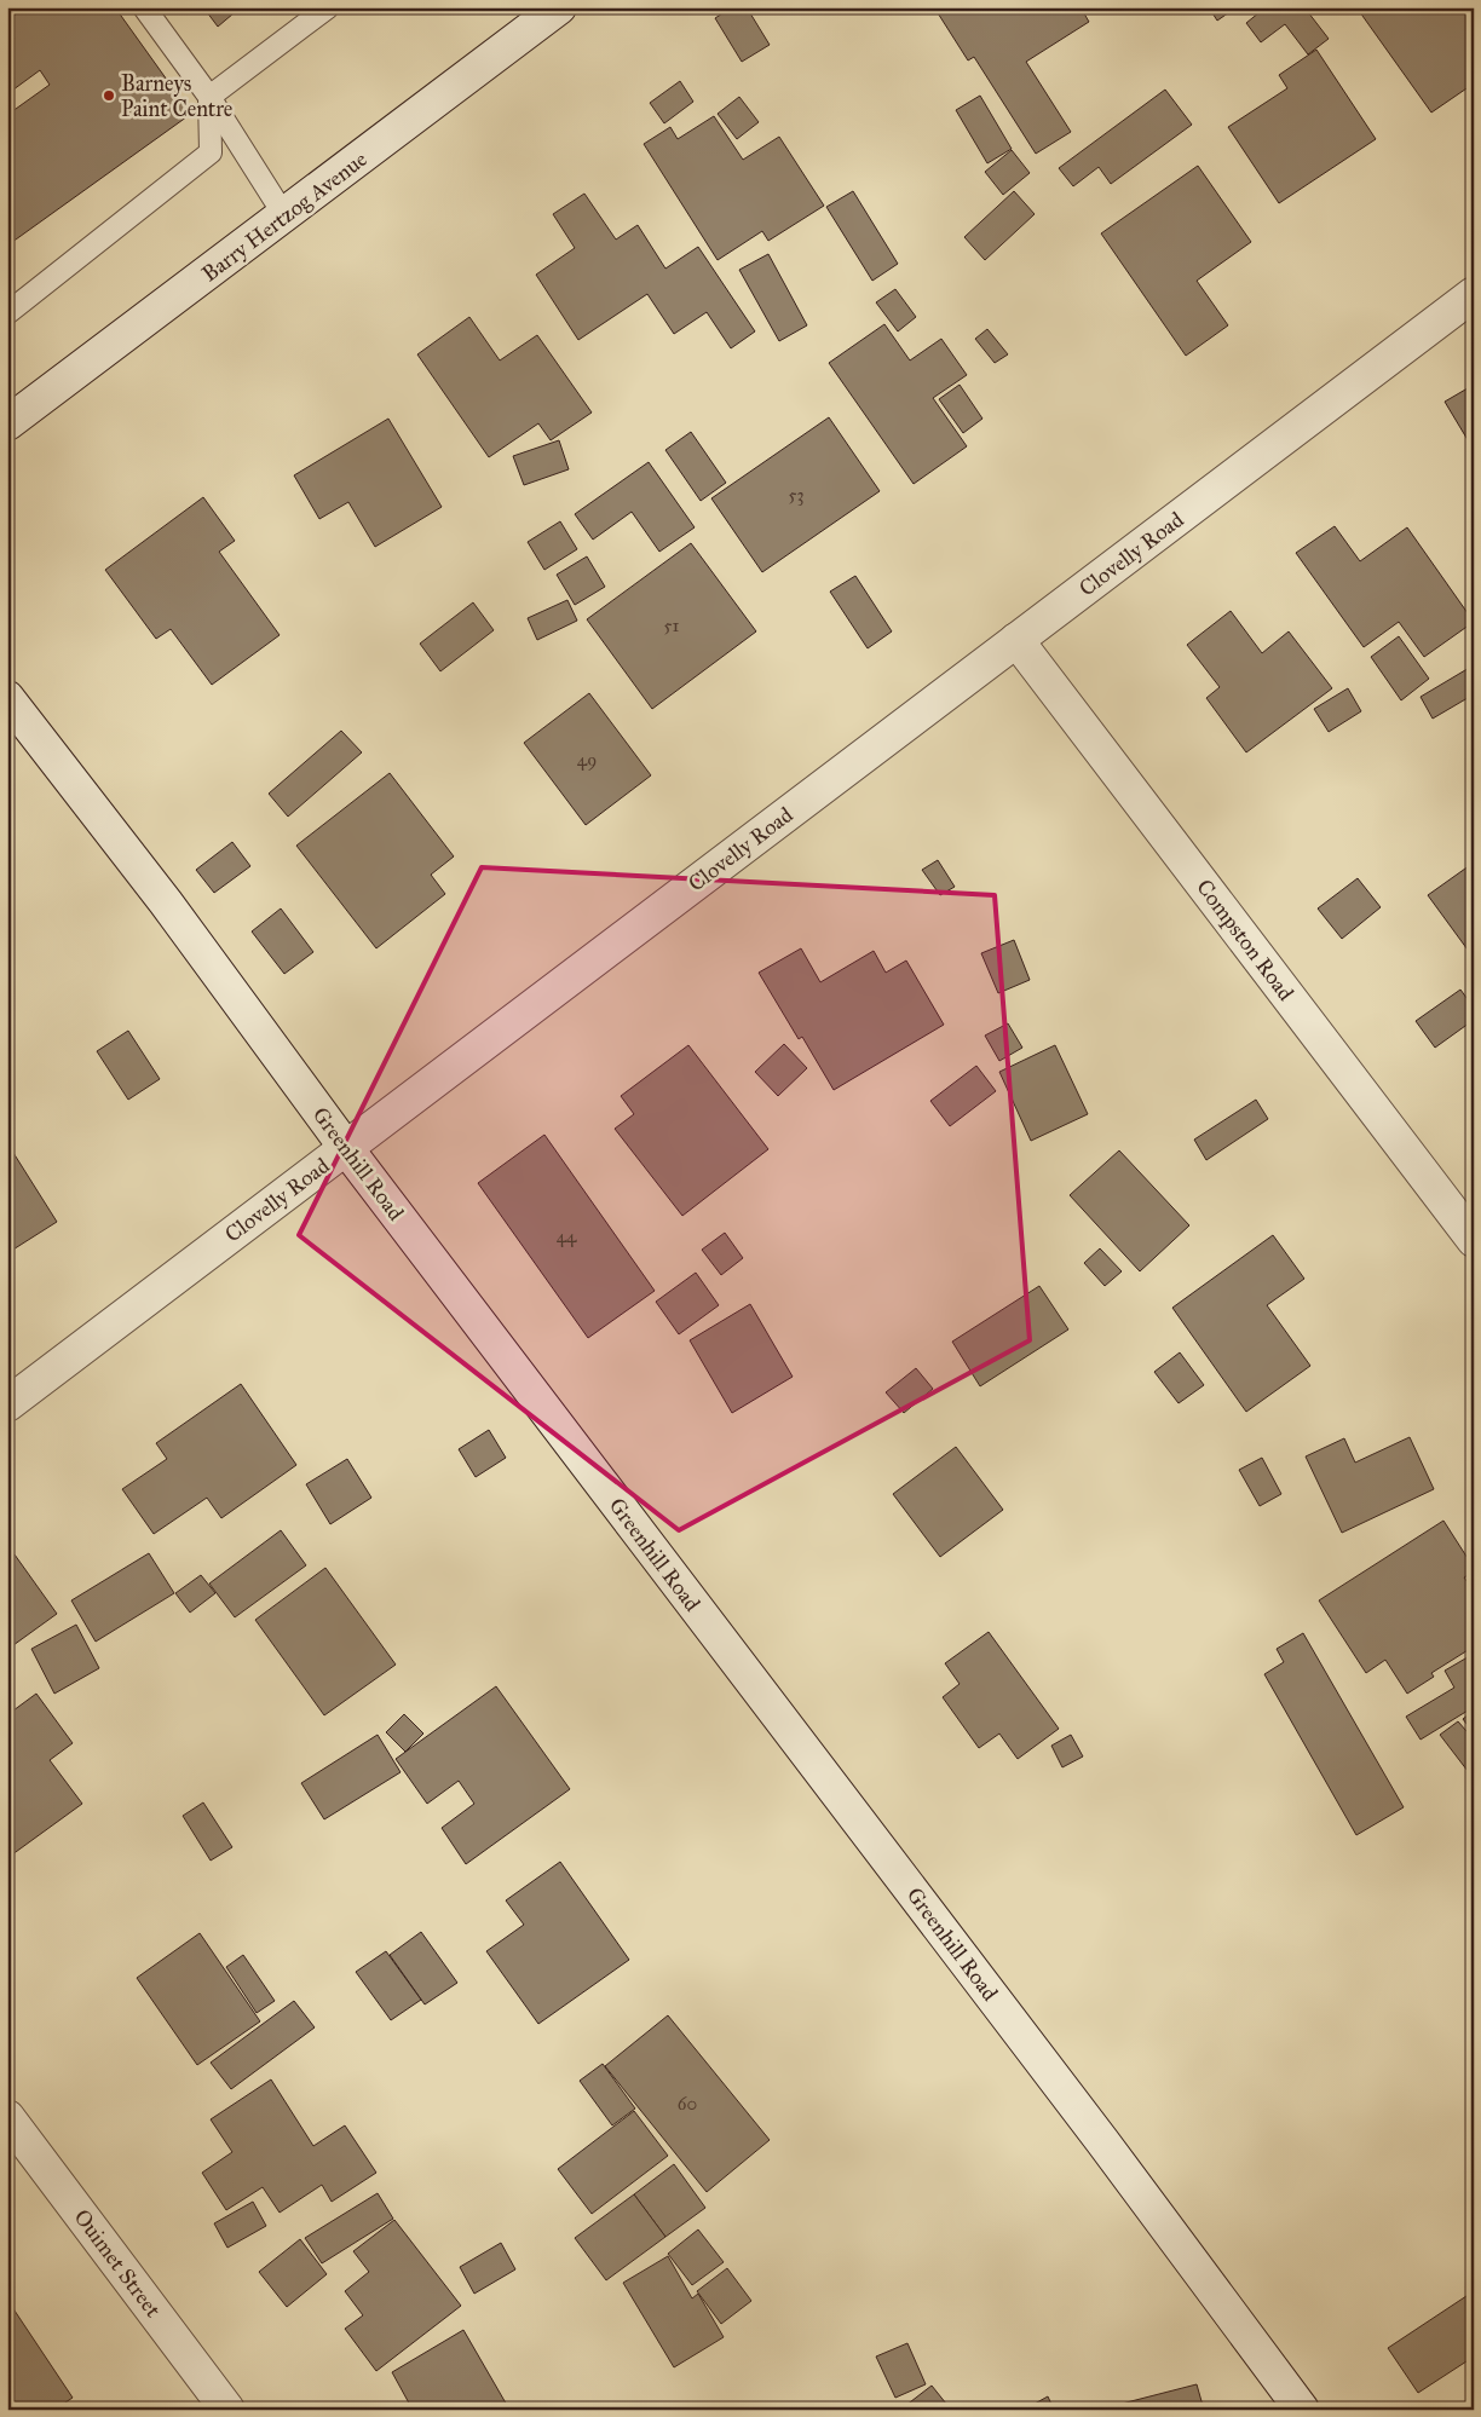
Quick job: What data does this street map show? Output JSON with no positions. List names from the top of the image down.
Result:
{
  "streets": {
    "street": [
      "Barry Hertzog Avenue",
      "Clovelly Road",
      "Compston Road",
      "Greenhill Road",
      "Ouimet Street"
    ]
  },
  "crossings": [
    ["Clovelly Road", "Compston Road"],
    ["Clovelly Road", "Greenhill Road"]
  ],
  "places": ["Barneys Paint Centre"],
  "house_numbers": [
    "53",
    "51",
    "49",
    "44",
    "60"
  ]
}
